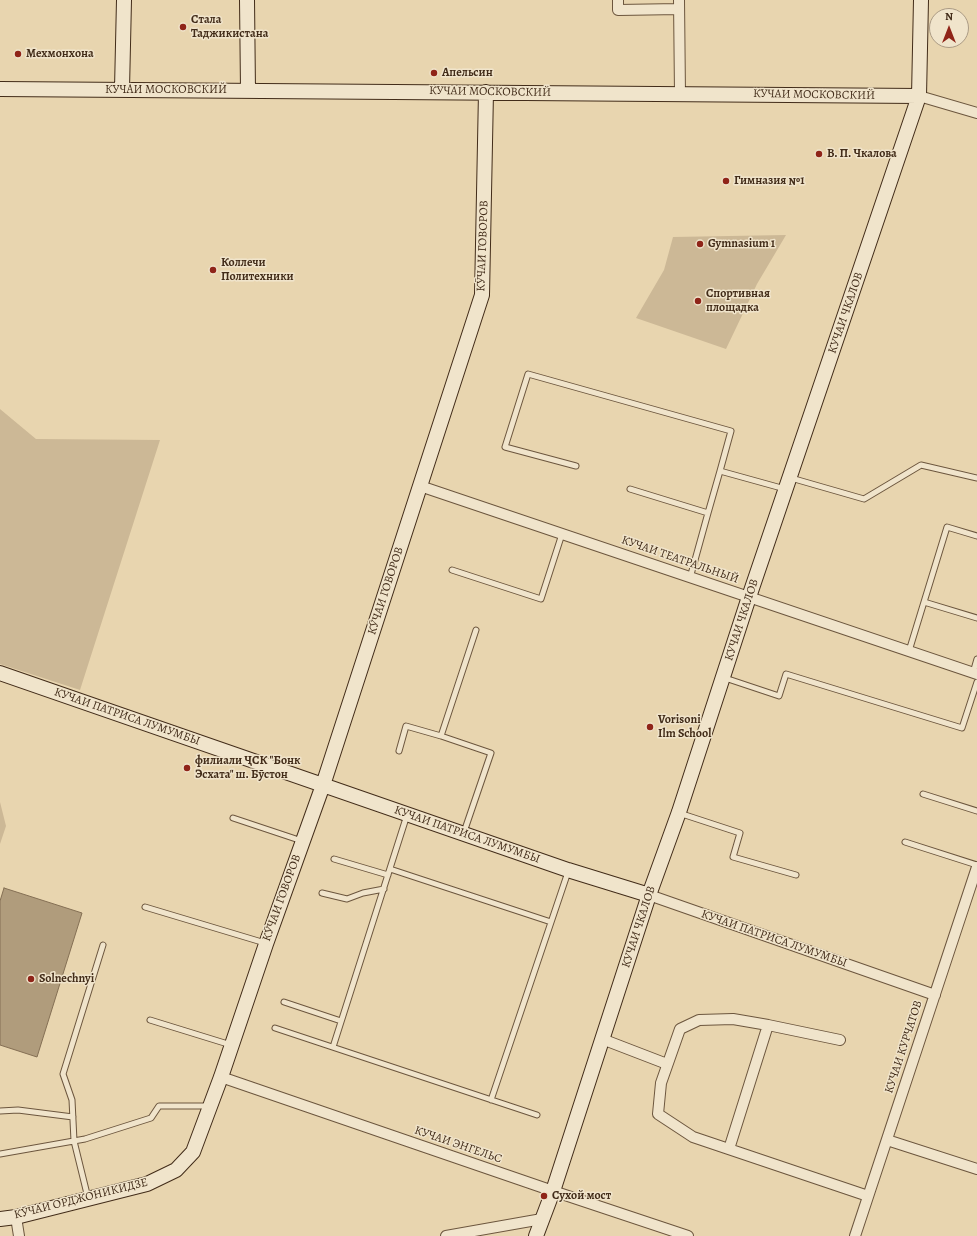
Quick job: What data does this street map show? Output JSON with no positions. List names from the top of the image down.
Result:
{
  "streets": {
    "street": [
      "КУЧАИ МОСКОВСКИЙ",
      "КӮЧАИ ГОВОРОВ",
      "КУЧАИ ЧКАЛОВ",
      "КУЧАИ ТЕАТРАЛЬНЫЙ",
      "КУЧАИ ПАТРИСА ЛУМУМБЫ",
      "КУЧАИ КУРЧАТОВ",
      "КУЧАИ ЭНГЕЛЬС",
      "КӮЧАИ ОРДЖОНИКИДЗЕ"
    ]
  },
  "crossings": [
    ["КУЧАИ МОСКОВСКИЙ", "КӮЧАИ ГОВОРОВ"],
    ["КУЧАИ МОСКОВСКИЙ", "КУЧАИ ЧКАЛОВ"],
    ["КӮЧАИ ГОВОРОВ", "КУЧАИ ТЕАТРАЛЬНЫЙ"],
    ["КӮЧАИ ГОВОРОВ", "КУЧАИ ПАТРИСА ЛУМУМБЫ"],
    ["КӮЧАИ ГОВОРОВ", "КУЧАИ ЭНГЕЛЬС"],
    ["КӮЧАИ ГОВОРОВ", "КӮЧАИ ОРДЖОНИКИДЗЕ"],
    ["КУЧАИ ЧКАЛОВ", "КУЧАИ ТЕАТРАЛЬНЫЙ"],
    ["КУЧАИ ЧКАЛОВ", "КУЧАИ ПАТРИСА ЛУМУМБЫ"],
    ["КУЧАИ ЧКАЛОВ", "КУЧАИ ЭНГЕЛЬС"],
    ["КУЧАИ ПАТРИСА ЛУМУМБЫ", "КУЧАИ КУРЧАТОВ"],
    ["КУЧАИ ЭНГЕЛЬС", "КӮЧАИ ОРДЖОНИКИДЗЕ"]
  ],
  "places": [
    "Стала Таджикистана",
    "Мехмонхона",
    "Апельсин",
    "В. П. Чкалова",
    "Гимназия №1",
    "Gymnasium 1",
    "Коллечи Политехники",
    "Спортивная площадка",
    "Vorisoni Ilm School",
    "филиали ҶСК \"Бонк Эсхата\" ш. Бӯстон",
    "Solnechnyi",
    "Сухой мост"
  ],
  "north": "top"
}
